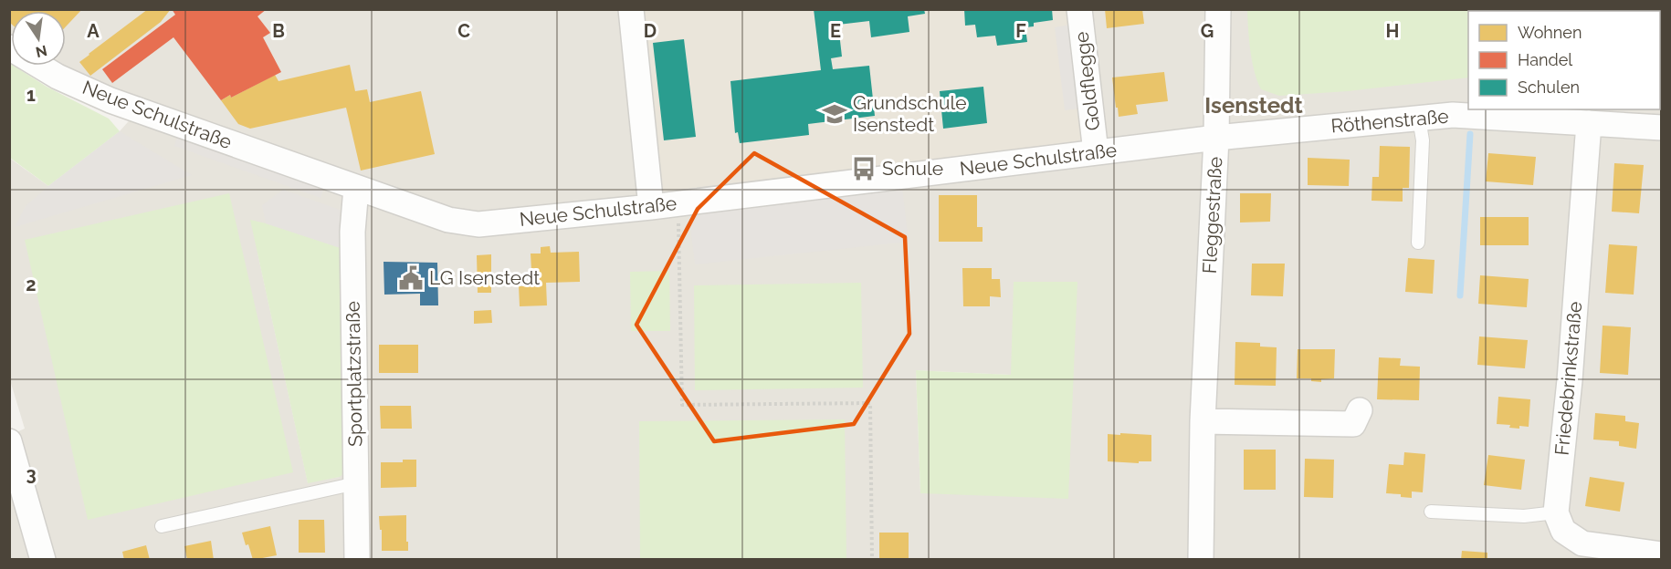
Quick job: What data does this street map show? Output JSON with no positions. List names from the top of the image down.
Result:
{
  "streets": {
    "street": [
      "Goldflegge",
      "Neue Schulstraße",
      "Röthenstraße",
      "Fleggestraße",
      "Sportplatzstraße",
      "Friedebrinkstraße"
    ]
  },
  "crossings": [
    ["Goldflegge", "Neue Schulstraße"],
    ["Neue Schulstraße", "Röthenstraße"],
    ["Neue Schulstraße", "Fleggestraße"],
    ["Neue Schulstraße", "Sportplatzstraße"],
    ["Röthenstraße", "Fleggestraße"],
    ["Röthenstraße", "Friedebrinkstraße"]
  ],
  "districts": ["Isenstedt"],
  "places": {
    "school or university": ["Grundschule Isenstedt"],
    "bus stop": ["Schule"],
    "public building": ["LG Isenstedt"]
  },
  "legend": ["Wohnen", "Handel", "Schulen"],
  "north": "bottom",
  "grid": {
    "columns": [
      "A",
      "B",
      "C",
      "D",
      "E",
      "F",
      "G",
      "H"
    ],
    "rows": ["1", "2", "3"]
  }
}
